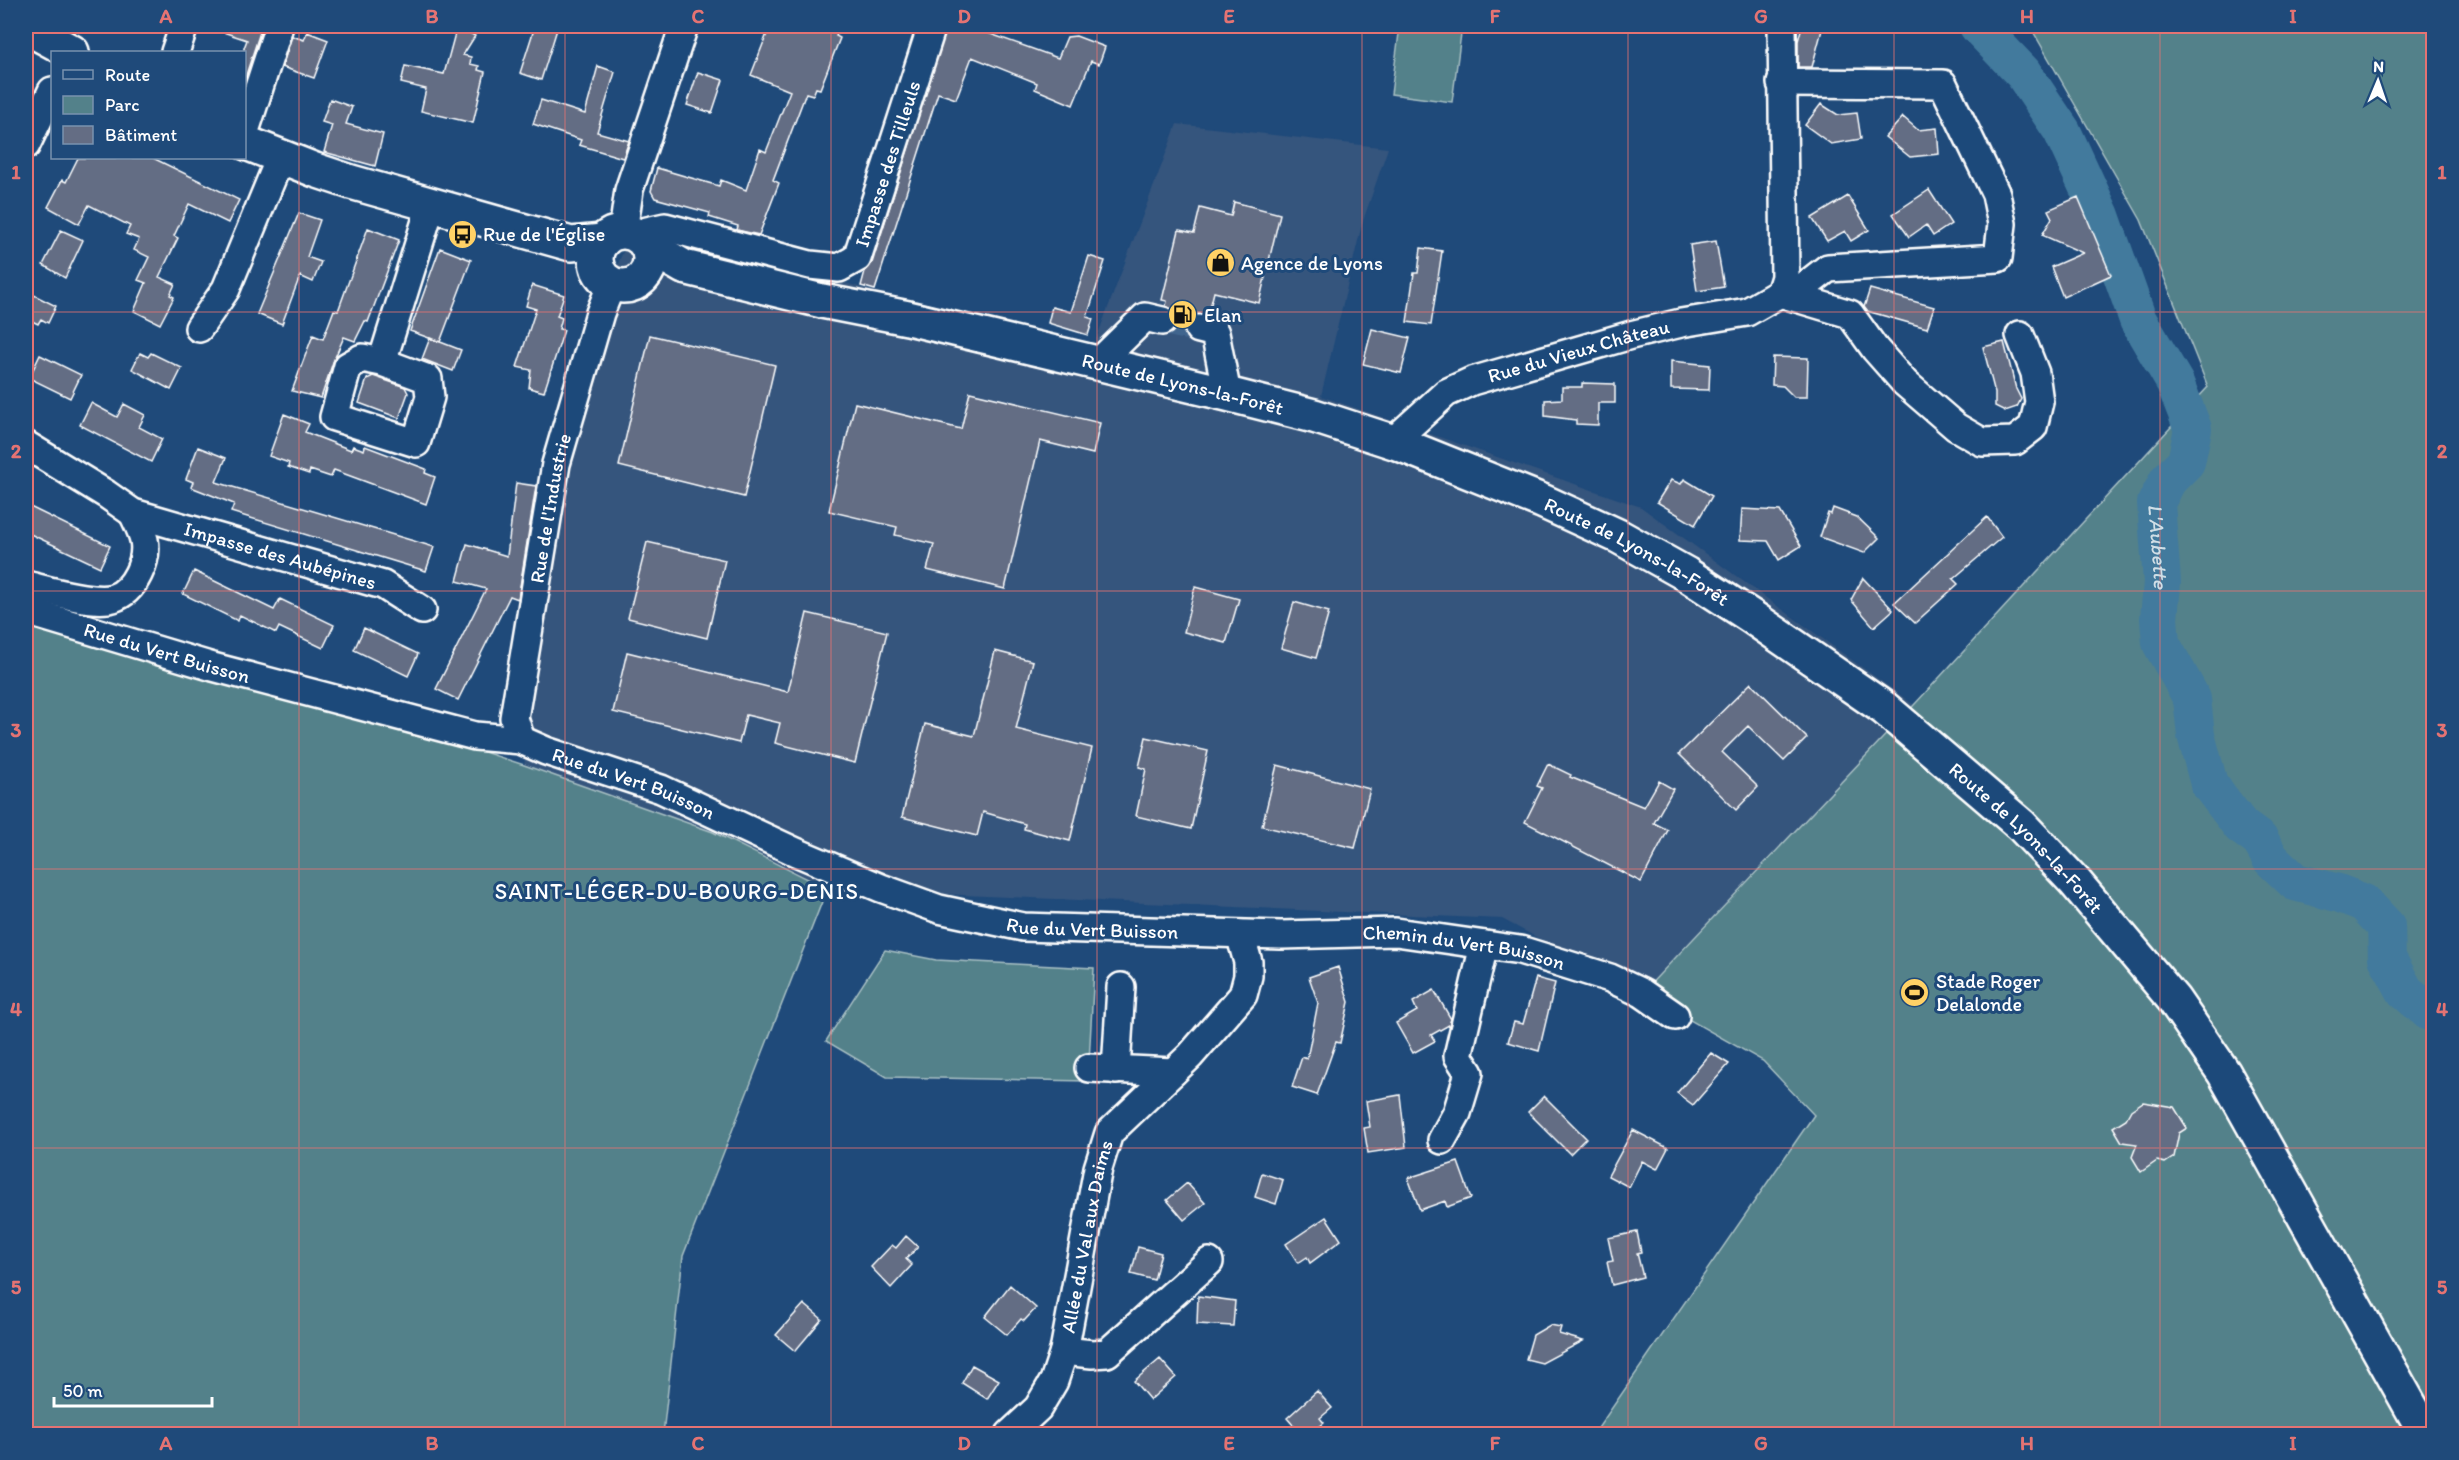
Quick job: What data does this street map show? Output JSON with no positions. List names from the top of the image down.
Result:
{
  "streets": {
    "main road": ["Route de Lyons-la-Forêt"],
    "street": [
      "Impasse des Tilleuls",
      "Rue du Vieux Château",
      "Rue de l'Industrie",
      "Impasse des Aubépines",
      "Rue du Vert Buisson",
      "Chemin du Vert Buisson",
      "Allée du Val aux Daims"
    ]
  },
  "crossings": [
    ["Impasse des Tilleuls", "Route de Lyons-la-Forêt"],
    ["Impasse des Tilleuls", "Rue de l'Industrie"],
    ["Rue du Vieux Château", "Route de Lyons-la-Forêt"],
    ["Route de Lyons-la-Forêt", "Rue de l'Industrie"],
    ["Rue de l'Industrie", "Rue du Vert Buisson"],
    ["Rue du Vert Buisson", "Chemin du Vert Buisson"],
    ["Rue du Vert Buisson", "Allée du Val aux Daims"],
    ["Chemin du Vert Buisson", "Allée du Val aux Daims"]
  ],
  "districts": ["SAINT-LÉGER-DU-BOURG-DENIS"],
  "water": ["L'Aubette"],
  "places": {
    "bus stop": ["Rue de l'Église"],
    "shop": ["Agence de Lyons"],
    "fuel station": ["Elan"],
    "sports": ["Stade Roger Delalonde"]
  },
  "legend": ["Route", "Parc", "Bâtiment"],
  "scale_bar": "50 m",
  "north": "top",
  "grid": {
    "columns": [
      "A",
      "B",
      "C",
      "D",
      "E",
      "F",
      "G",
      "H",
      "I"
    ],
    "rows": [
      "1",
      "2",
      "3",
      "4",
      "5"
    ]
  }
}
